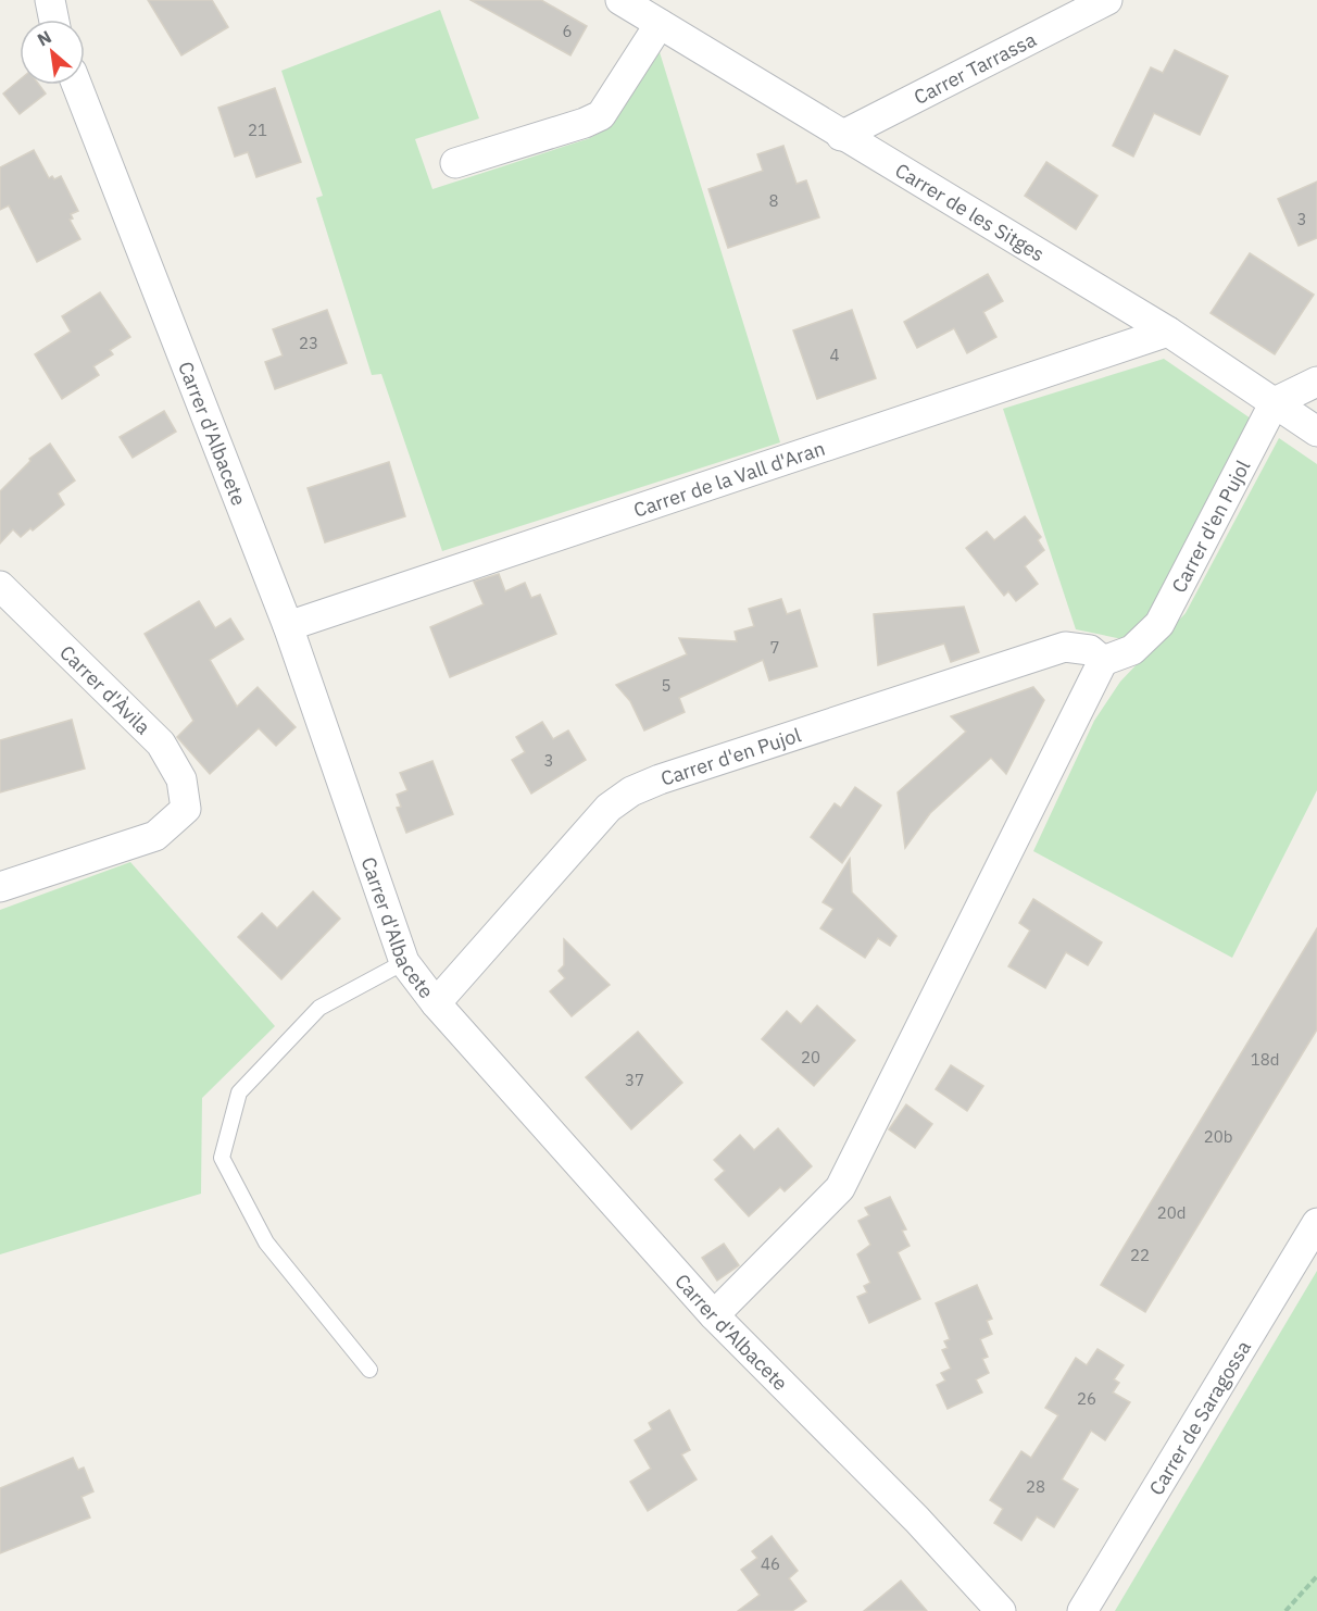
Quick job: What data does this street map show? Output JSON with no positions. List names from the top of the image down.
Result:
{
  "streets": {
    "street": [
      "Carrer Tarrassa",
      "Carrer de les Sitges",
      "Carrer d'Albacete",
      "Carrer de la Vall d'Aran",
      "Carrer d'en Pujol",
      "Carrer d'Àvila",
      "Carrer de Saragossa"
    ]
  },
  "crossings": [
    ["Carrer Tarrassa", "Carrer de les Sitges"],
    ["Carrer de les Sitges", "Carrer de la Vall d'Aran"],
    ["Carrer de les Sitges", "Carrer d'en Pujol"],
    ["Carrer d'Albacete", "Carrer de la Vall d'Aran"],
    ["Carrer d'Albacete", "Carrer d'en Pujol"]
  ],
  "house_numbers": [
    "6",
    "21",
    "8",
    "3",
    "23",
    "4",
    "7",
    "5",
    "3",
    "20",
    "18d",
    "37",
    "20b",
    "20d",
    "22",
    "26",
    "28",
    "46"
  ],
  "north": "top left"
}
